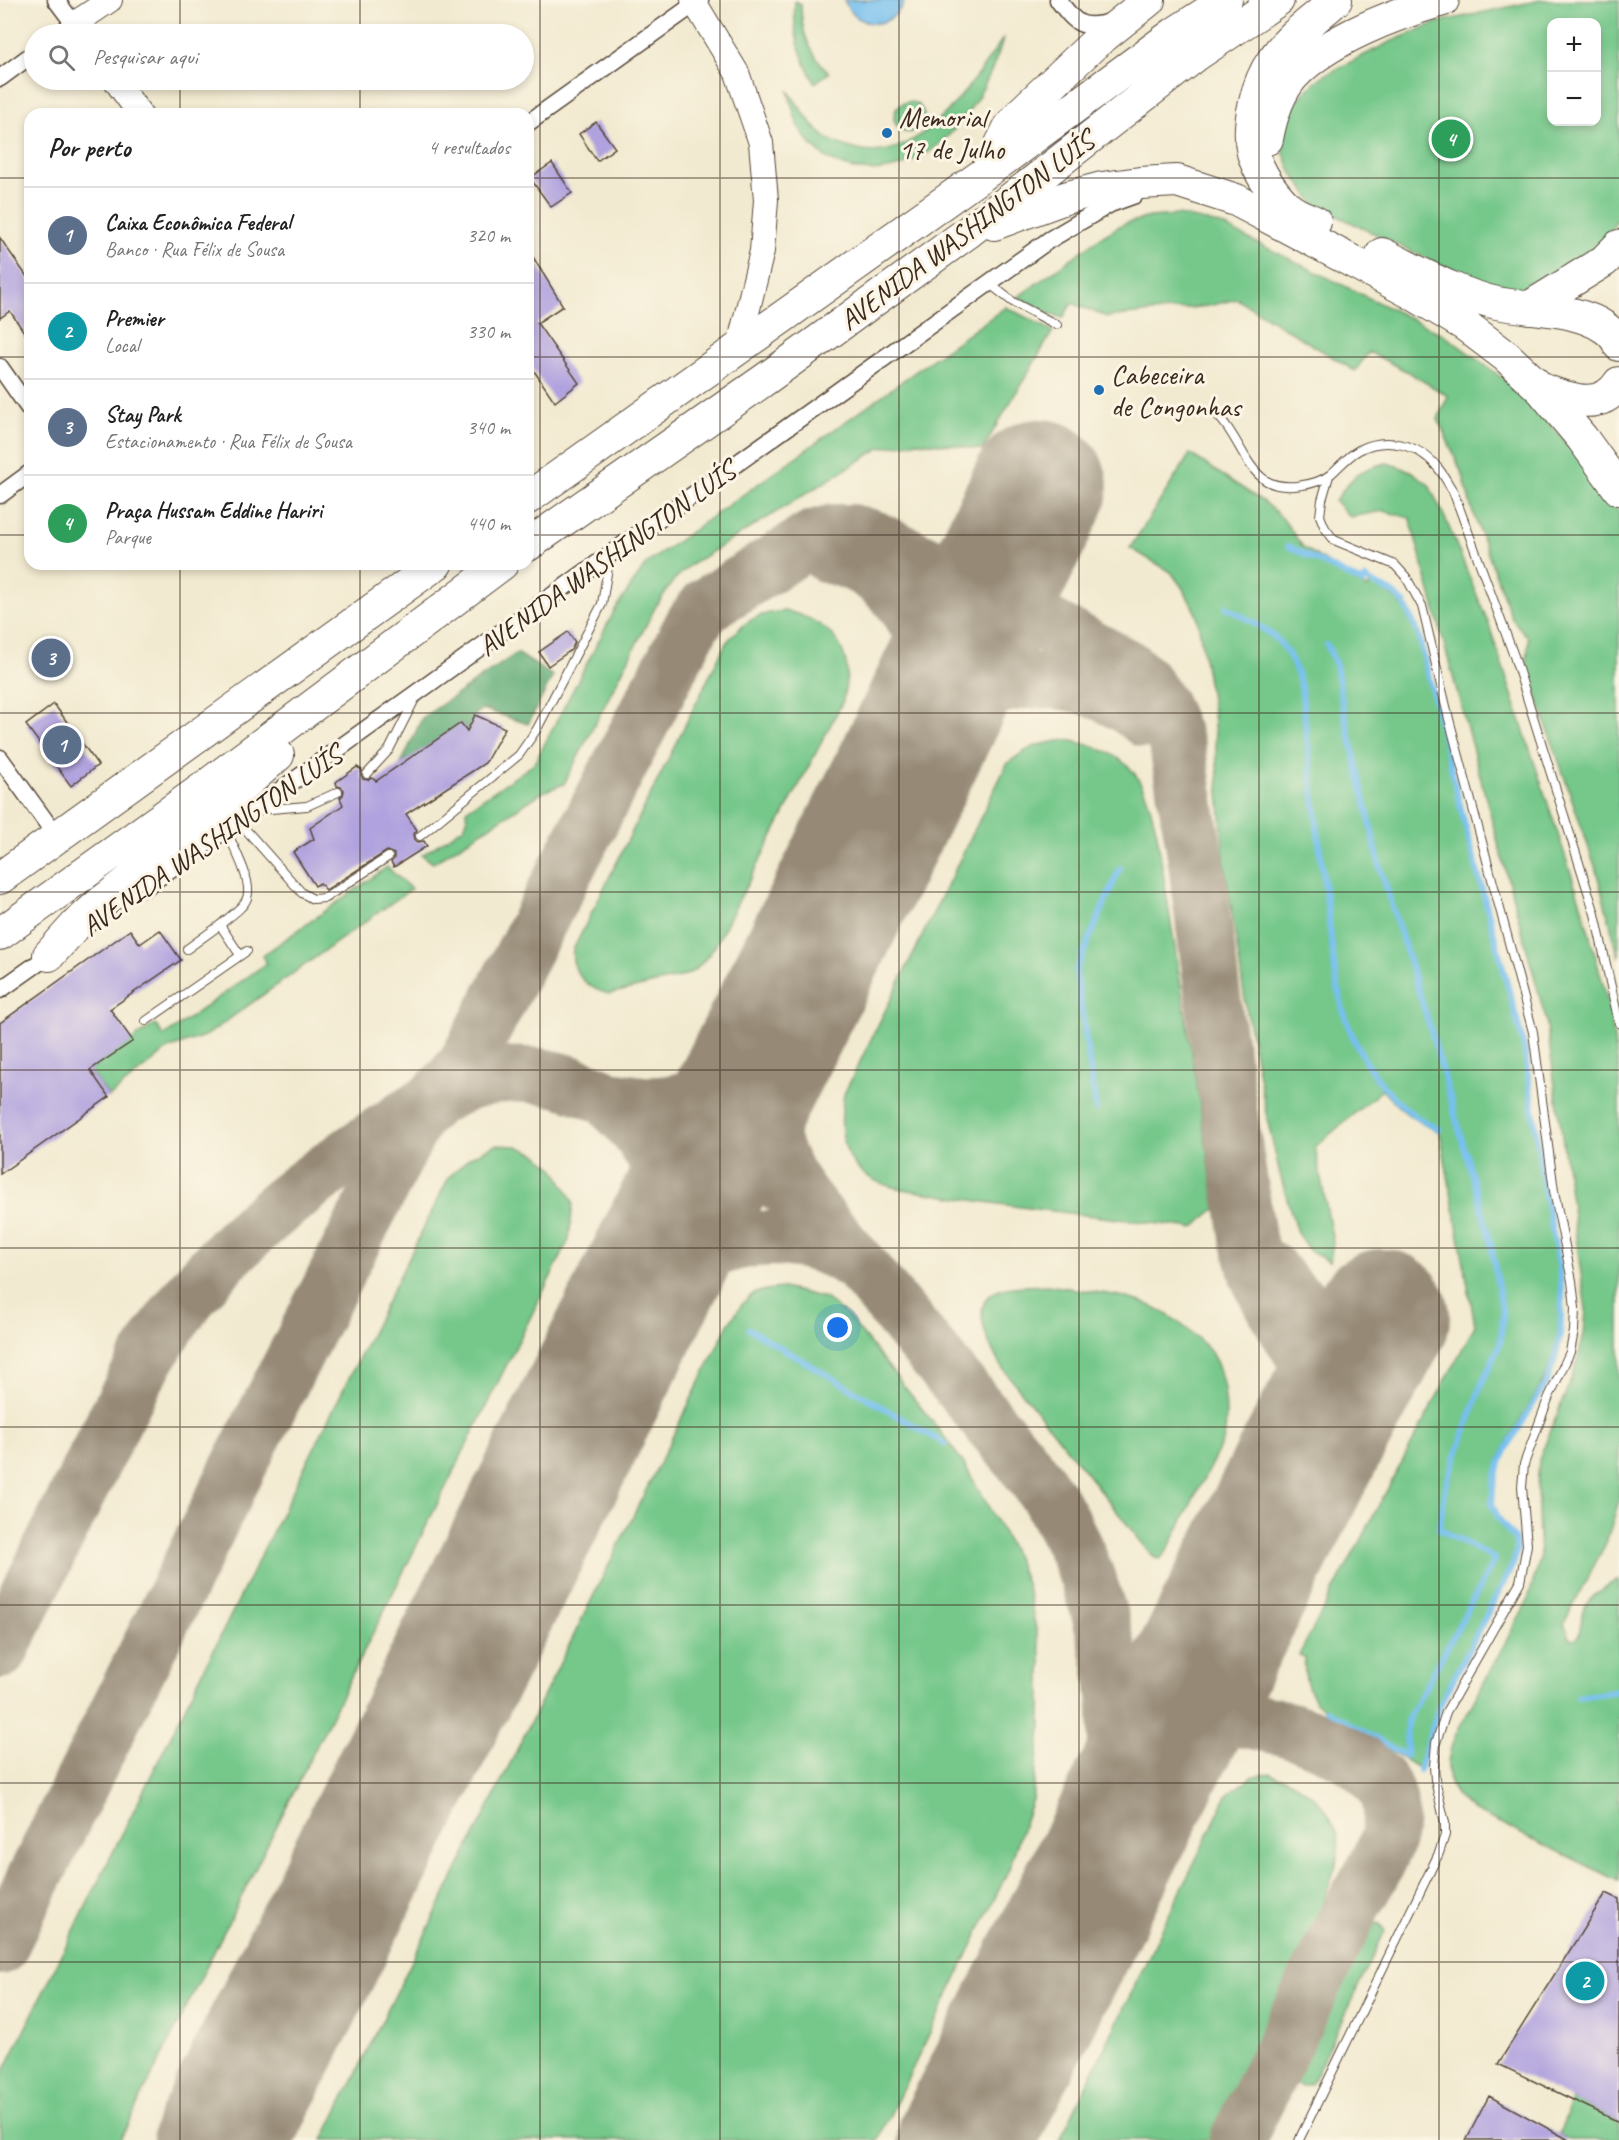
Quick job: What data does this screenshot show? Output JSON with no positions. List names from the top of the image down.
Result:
{
  "streets": {
    "highway": ["AVENIDA WASHINGTON LUÍS"]
  },
  "places": ["Memorial 17 de Julho", "Cabeceira de Congonhas"],
  "page": {
    "map_buttons": ["+", "−"],
    "search": "Pesquisar aqui",
    "heading": ["Por perto", "4 resultados"],
    "pins": [
      "4",
      "3",
      "1",
      "2"
    ],
    "list": [
      {
        "mark": "1",
        "name": "Caixa Econômica Federal",
        "note": "Banco · Rua Félix de Sousa",
        "value": "320 m"
      },
      {
        "mark": "2",
        "name": "Premier",
        "note": "Local",
        "value": "330 m"
      },
      {
        "mark": "3",
        "name": "Stay Park",
        "note": "Estacionamento · Rua Félix de Sousa",
        "value": "340 m"
      },
      {
        "mark": "4",
        "name": "Praça Hussam Eddine Hariri",
        "note": "Parque",
        "value": "440 m"
      }
    ]
  }
}
